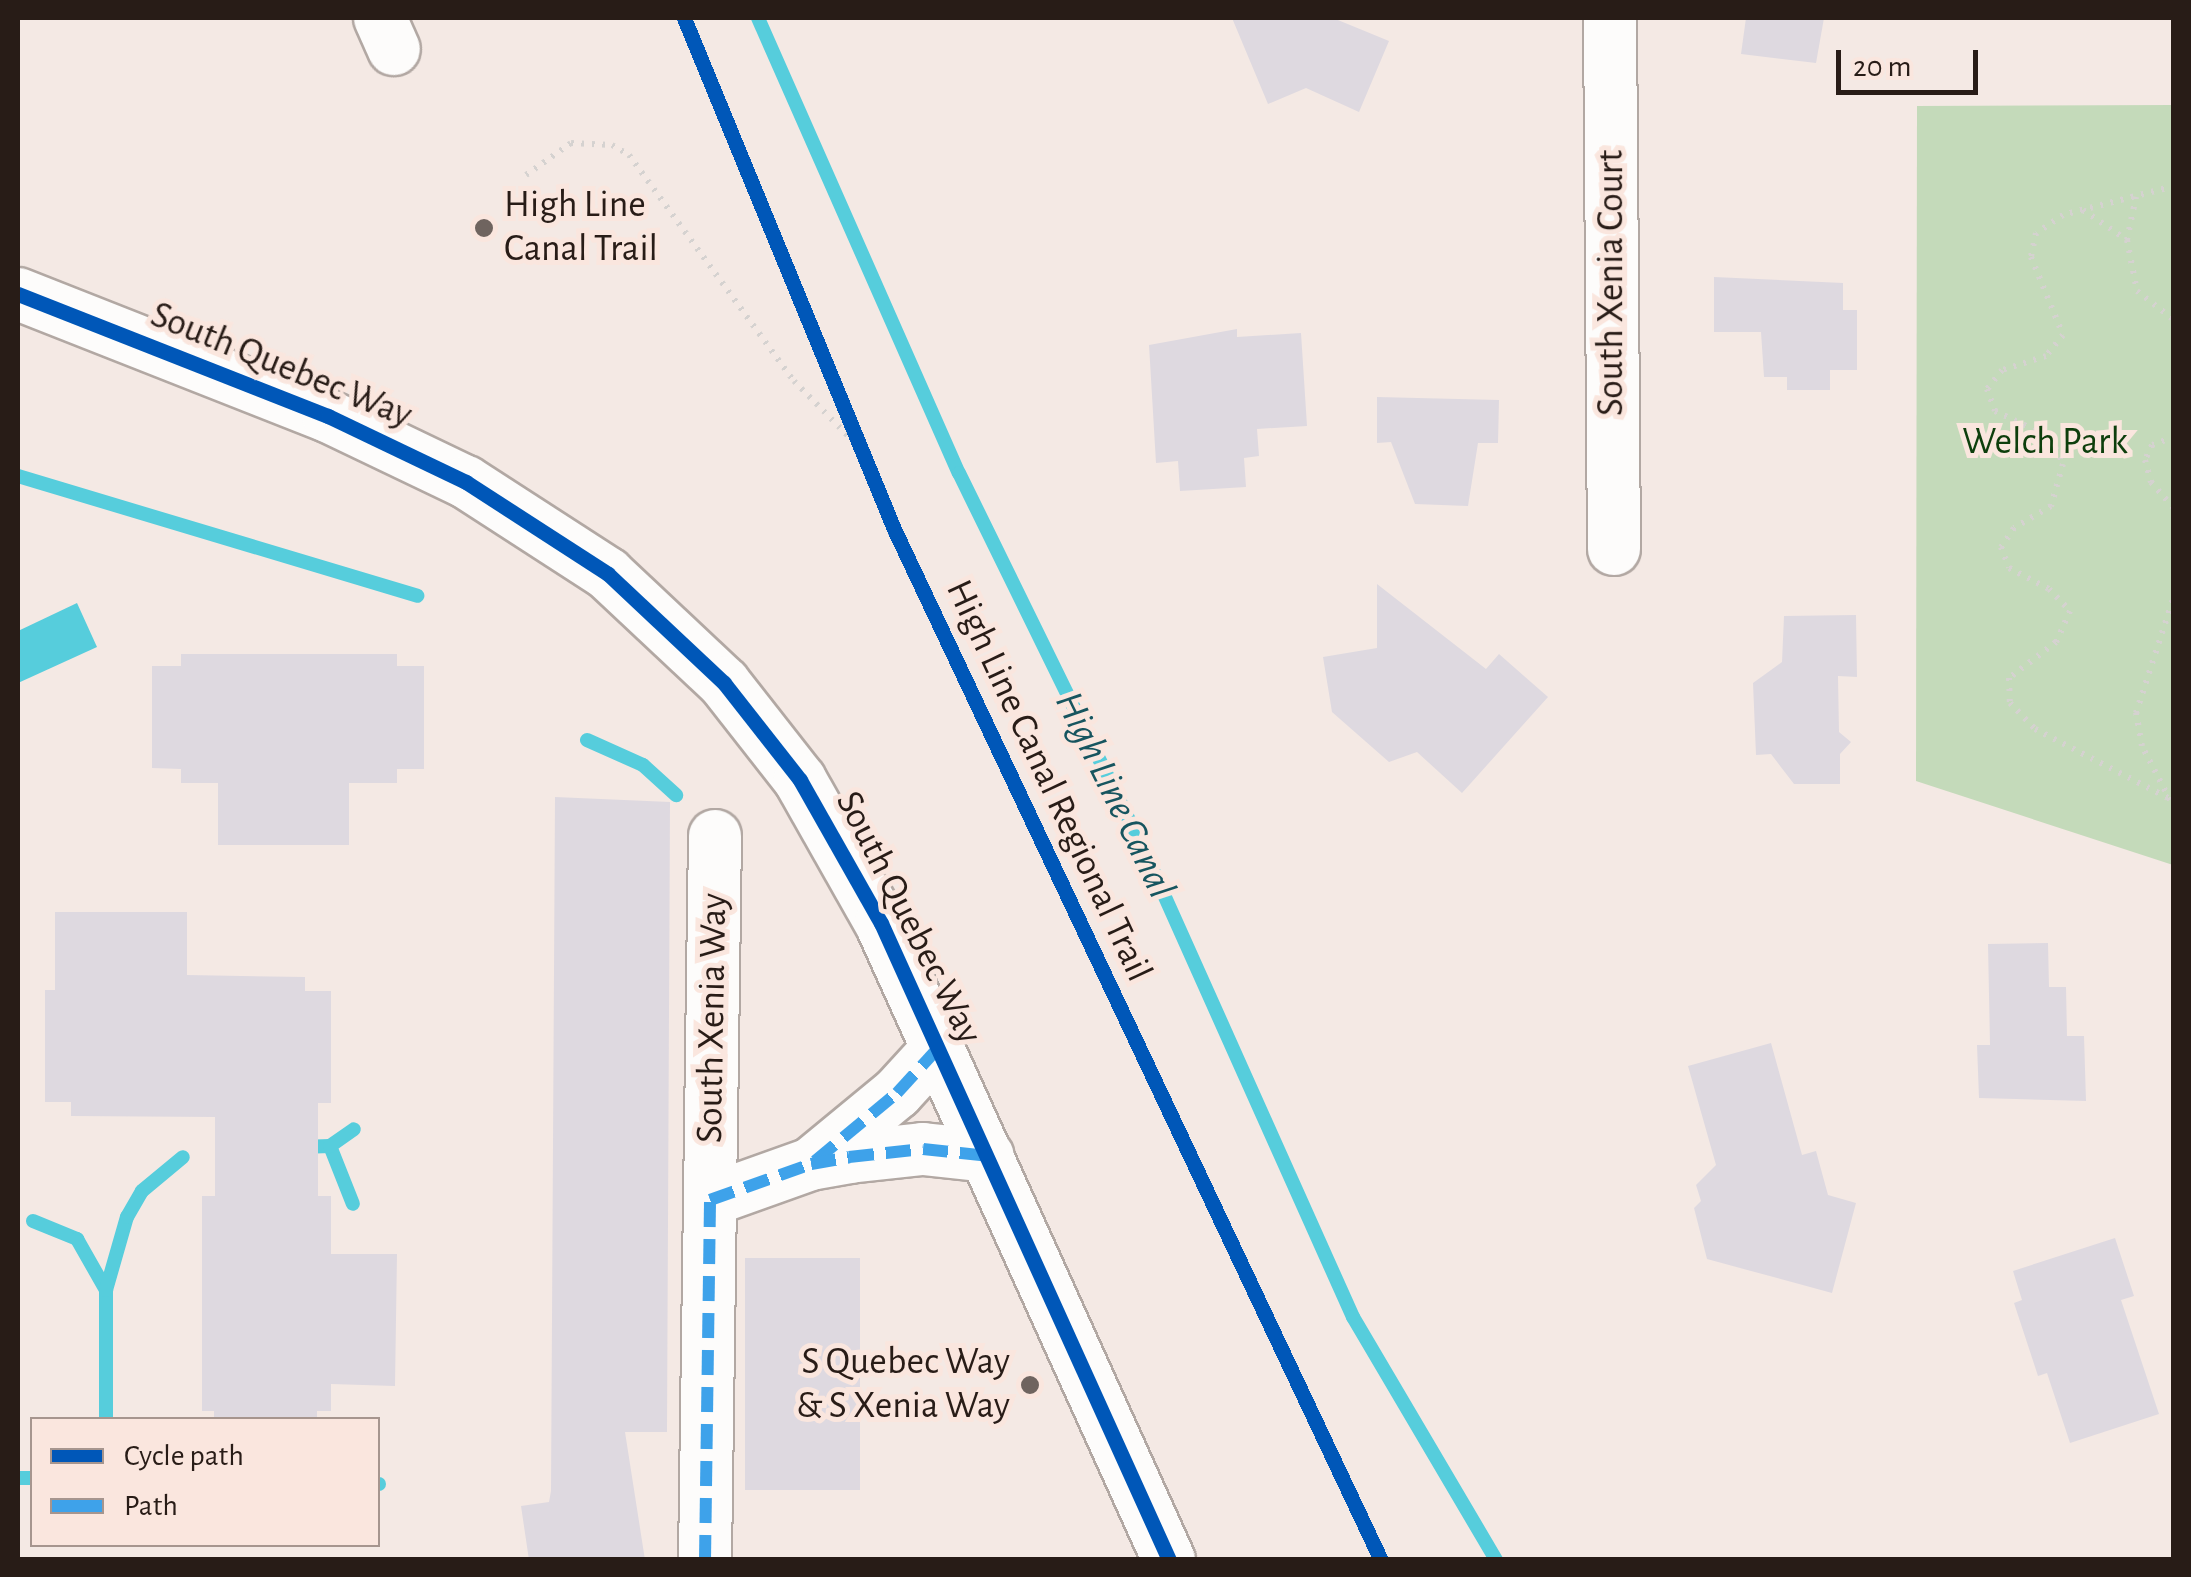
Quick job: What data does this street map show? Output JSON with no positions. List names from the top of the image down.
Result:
{
  "streets": {
    "street": ["South Xenia Court", "South Quebec Way", "South Xenia Way"],
    "cycle path": ["High Line Canal Regional Trail"]
  },
  "crossings": [
    ["South Quebec Way", "South Xenia Way"]
  ],
  "water": ["High Line Canal"],
  "parks": ["Welch Park"],
  "places": ["High Line Canal Trail", "S Quebec Way & S Xenia Way"],
  "legend": ["Cycle path", "Path"],
  "scale_bar": "20 m"
}
